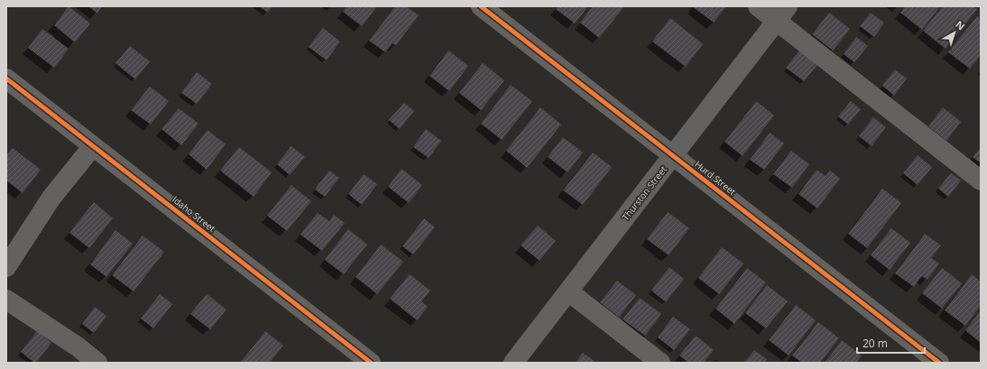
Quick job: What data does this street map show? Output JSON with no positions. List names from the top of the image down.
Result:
{
  "streets": {
    "street": ["Hurd Street", "Thurston Street", "Idaho Street"]
  },
  "crossings": [
    ["Hurd Street", "Thurston Street"]
  ],
  "scale_bar": "20 m",
  "north": "top right"
}
